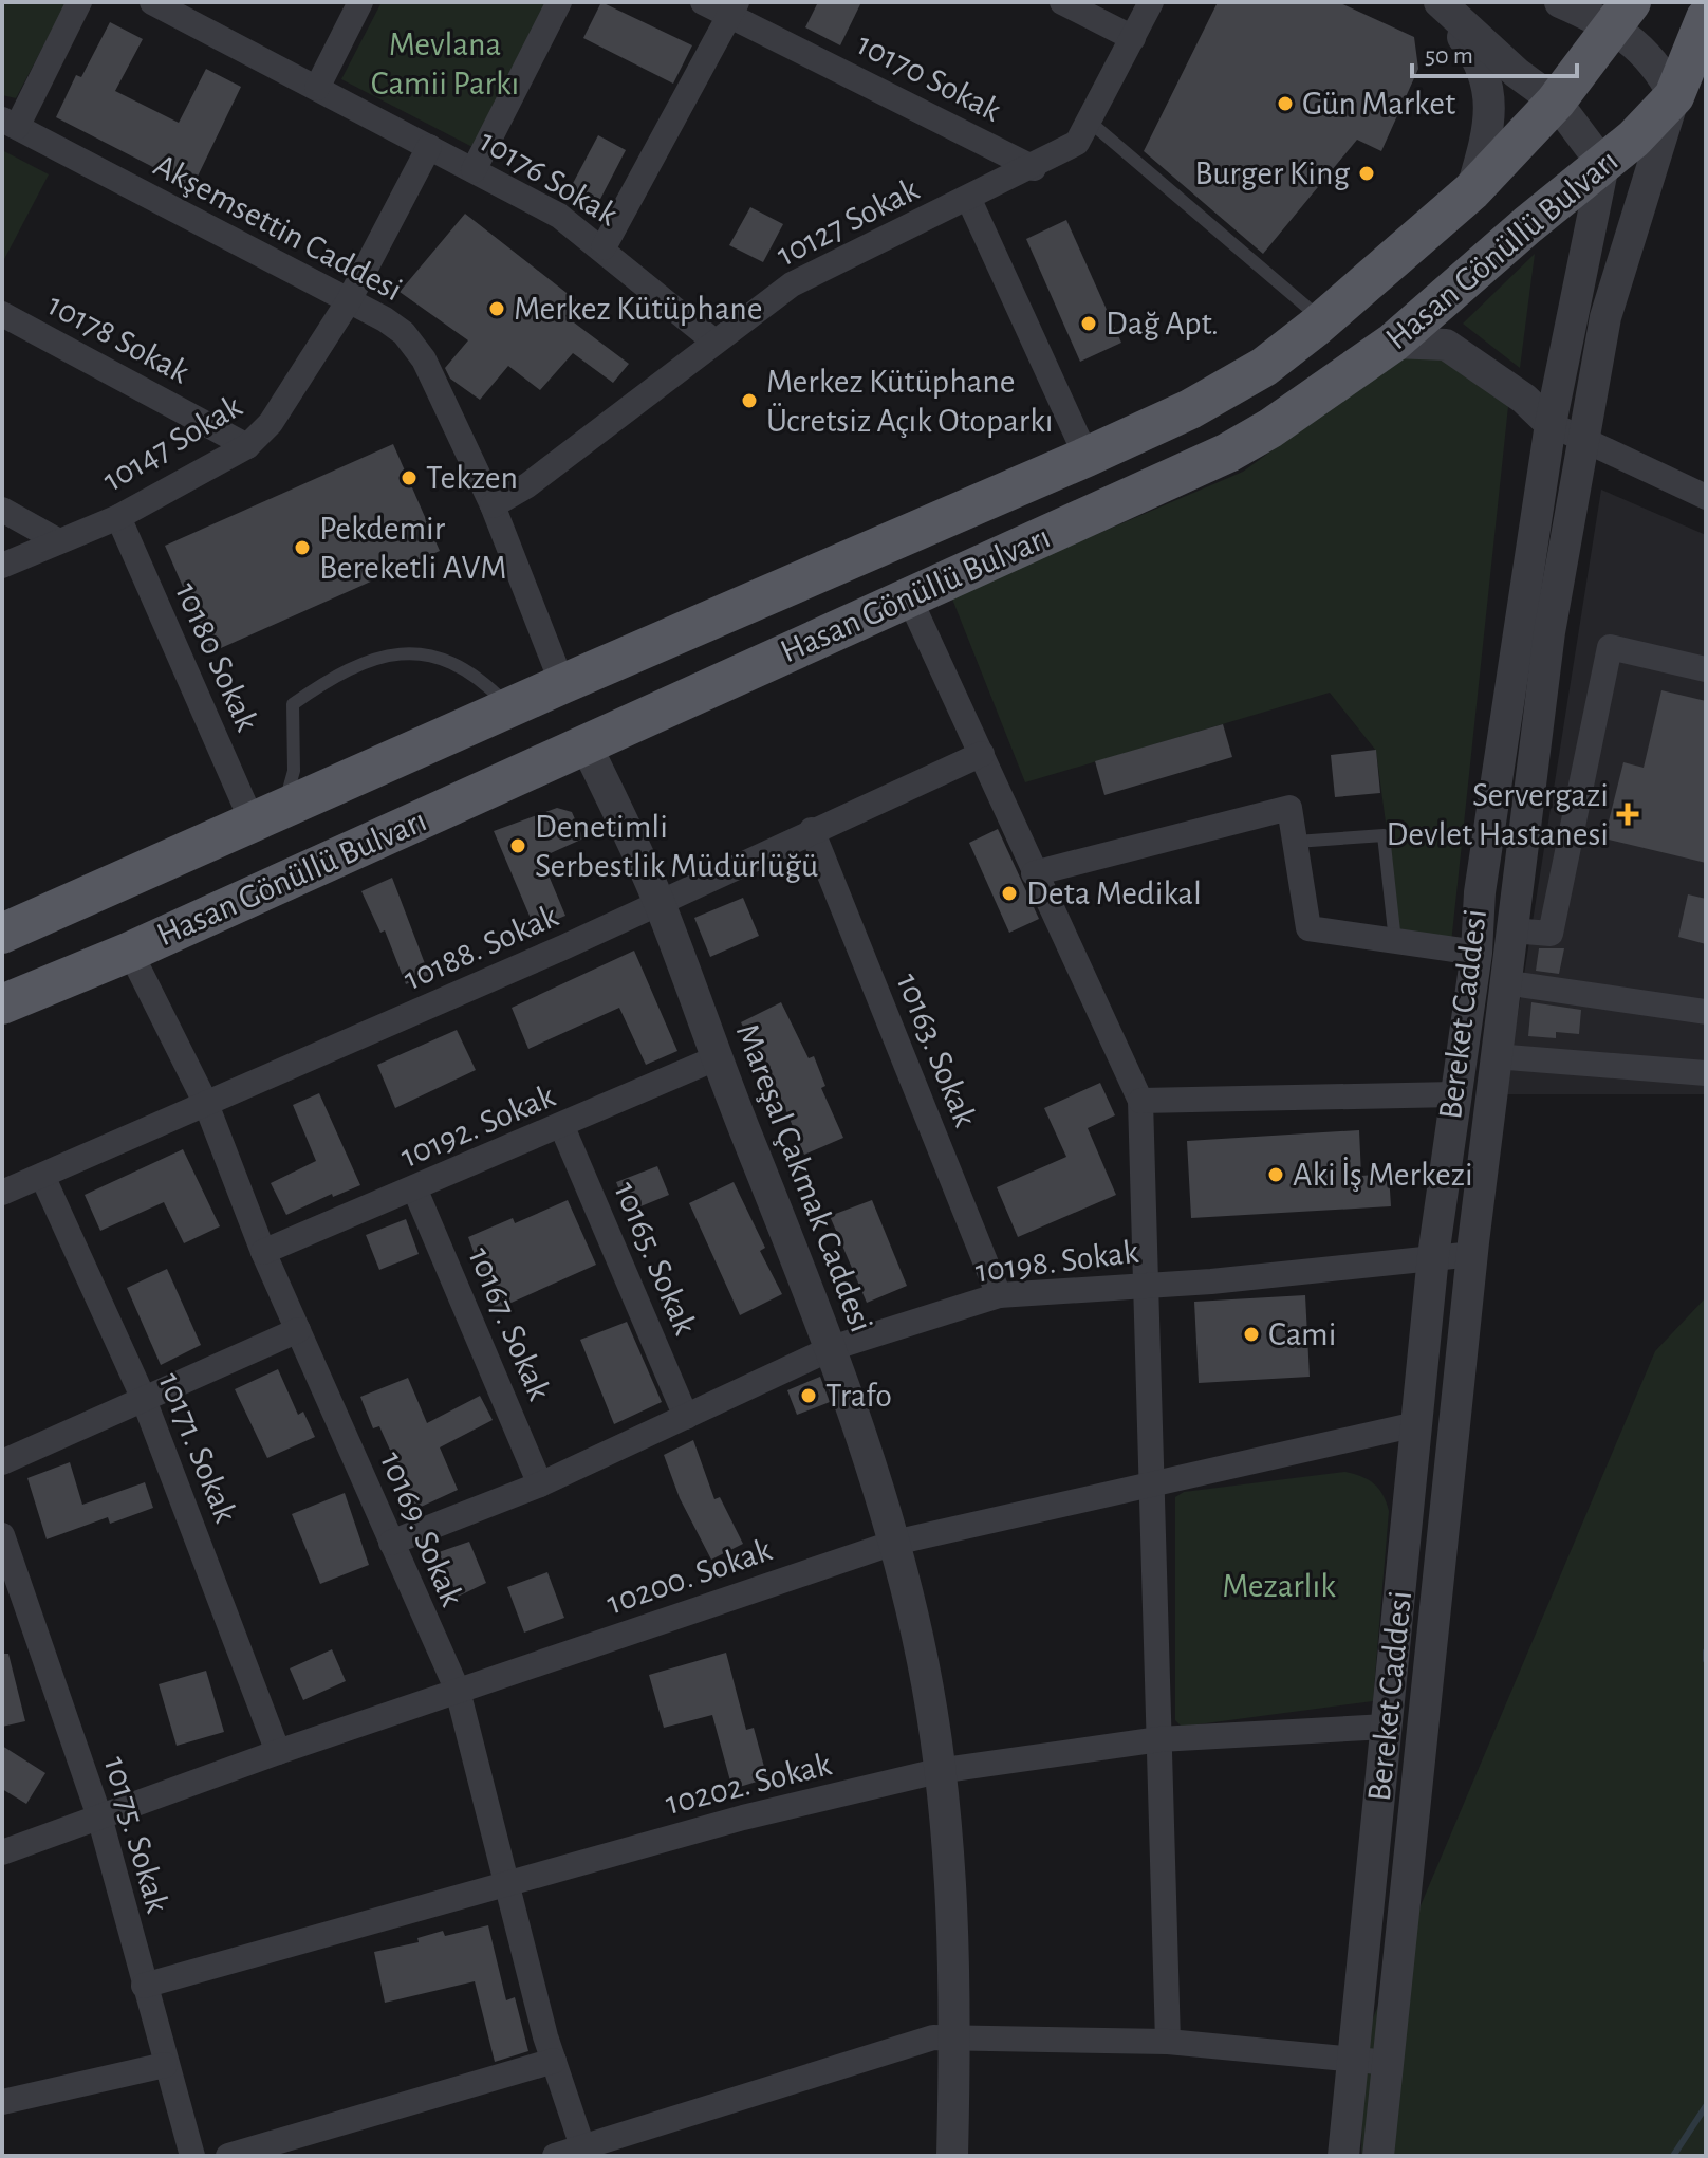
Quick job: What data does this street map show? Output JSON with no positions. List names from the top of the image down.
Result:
{
  "streets": {
    "main road": ["Hasan Gönüllü Bulvarı"],
    "street": [
      "10170 Sokak",
      "10176 Sokak",
      "10127 Sokak",
      "Akşemsettin Caddesi",
      "10178 Sokak",
      "10147 Sokak",
      "10180 Sokak",
      "10188. Sokak",
      "Bereket Caddesi",
      "10163. Sokak",
      "10192. Sokak",
      "Mareşal Çakmak Caddesi",
      "10165. Sokak",
      "10198. Sokak",
      "10167. Sokak",
      "10171. Sokak",
      "10169. Sokak",
      "10200. Sokak",
      "10202. Sokak",
      "10175. Sokak"
    ]
  },
  "crossings": [
    ["10170 Sokak", "10127 Sokak"],
    ["10176 Sokak", "10127 Sokak"],
    ["10176 Sokak", "10147 Sokak"],
    ["10127 Sokak", "Akşemsettin Caddesi"],
    ["Akşemsettin Caddesi", "Hasan Gönüllü Bulvarı"],
    ["Akşemsettin Caddesi", "10147 Sokak"],
    ["Hasan Gönüllü Bulvarı", "10180 Sokak"],
    ["Hasan Gönüllü Bulvarı", "Bereket Caddesi"],
    ["Hasan Gönüllü Bulvarı", "Mareşal Çakmak Caddesi"],
    ["Hasan Gönüllü Bulvarı", "10169. Sokak"],
    ["10178 Sokak", "10147 Sokak"],
    ["10147 Sokak", "10180 Sokak"],
    ["10188. Sokak", "10163. Sokak"],
    ["10188. Sokak", "Mareşal Çakmak Caddesi"],
    ["10188. Sokak", "10171. Sokak"],
    ["10188. Sokak", "10169. Sokak"],
    ["Bereket Caddesi", "10198. Sokak"],
    ["Bereket Caddesi", "10200. Sokak"],
    ["Bereket Caddesi", "10202. Sokak"],
    ["10163. Sokak", "10198. Sokak"],
    ["10192. Sokak", "Mareşal Çakmak Caddesi"],
    ["10192. Sokak", "10165. Sokak"],
    ["10192. Sokak", "10167. Sokak"],
    ["10192. Sokak", "10169. Sokak"],
    ["Mareşal Çakmak Caddesi", "10198. Sokak"],
    ["Mareşal Çakmak Caddesi", "10200. Sokak"],
    ["Mareşal Çakmak Caddesi", "10202. Sokak"],
    ["10165. Sokak", "10198. Sokak"],
    ["10198. Sokak", "10167. Sokak"],
    ["10198. Sokak", "10169. Sokak"],
    ["10171. Sokak", "10200. Sokak"],
    ["10169. Sokak", "10200. Sokak"],
    ["10169. Sokak", "10202. Sokak"],
    ["10200. Sokak", "10175. Sokak"],
    ["10202. Sokak", "10175. Sokak"]
  ],
  "parks": ["Mevlana Camii Parkı", "Mezarlık"],
  "places": {
    "other": [
      "Gün Market",
      "Burger King",
      "Merkez Kütüphane",
      "Dağ Apt.",
      "Merkez Kütüphane Ücretsiz Açık Otoparkı",
      "Tekzen",
      "Pekdemir Bereketli AVM",
      "Denetimli Serbestlik Müdürlüğü",
      "Deta Medikal",
      "Aki İş Merkezi",
      "Cami",
      "Trafo"
    ],
    "health": ["Servergazi Devlet Hastanesi"]
  },
  "scale_bar": "50 m"
}
